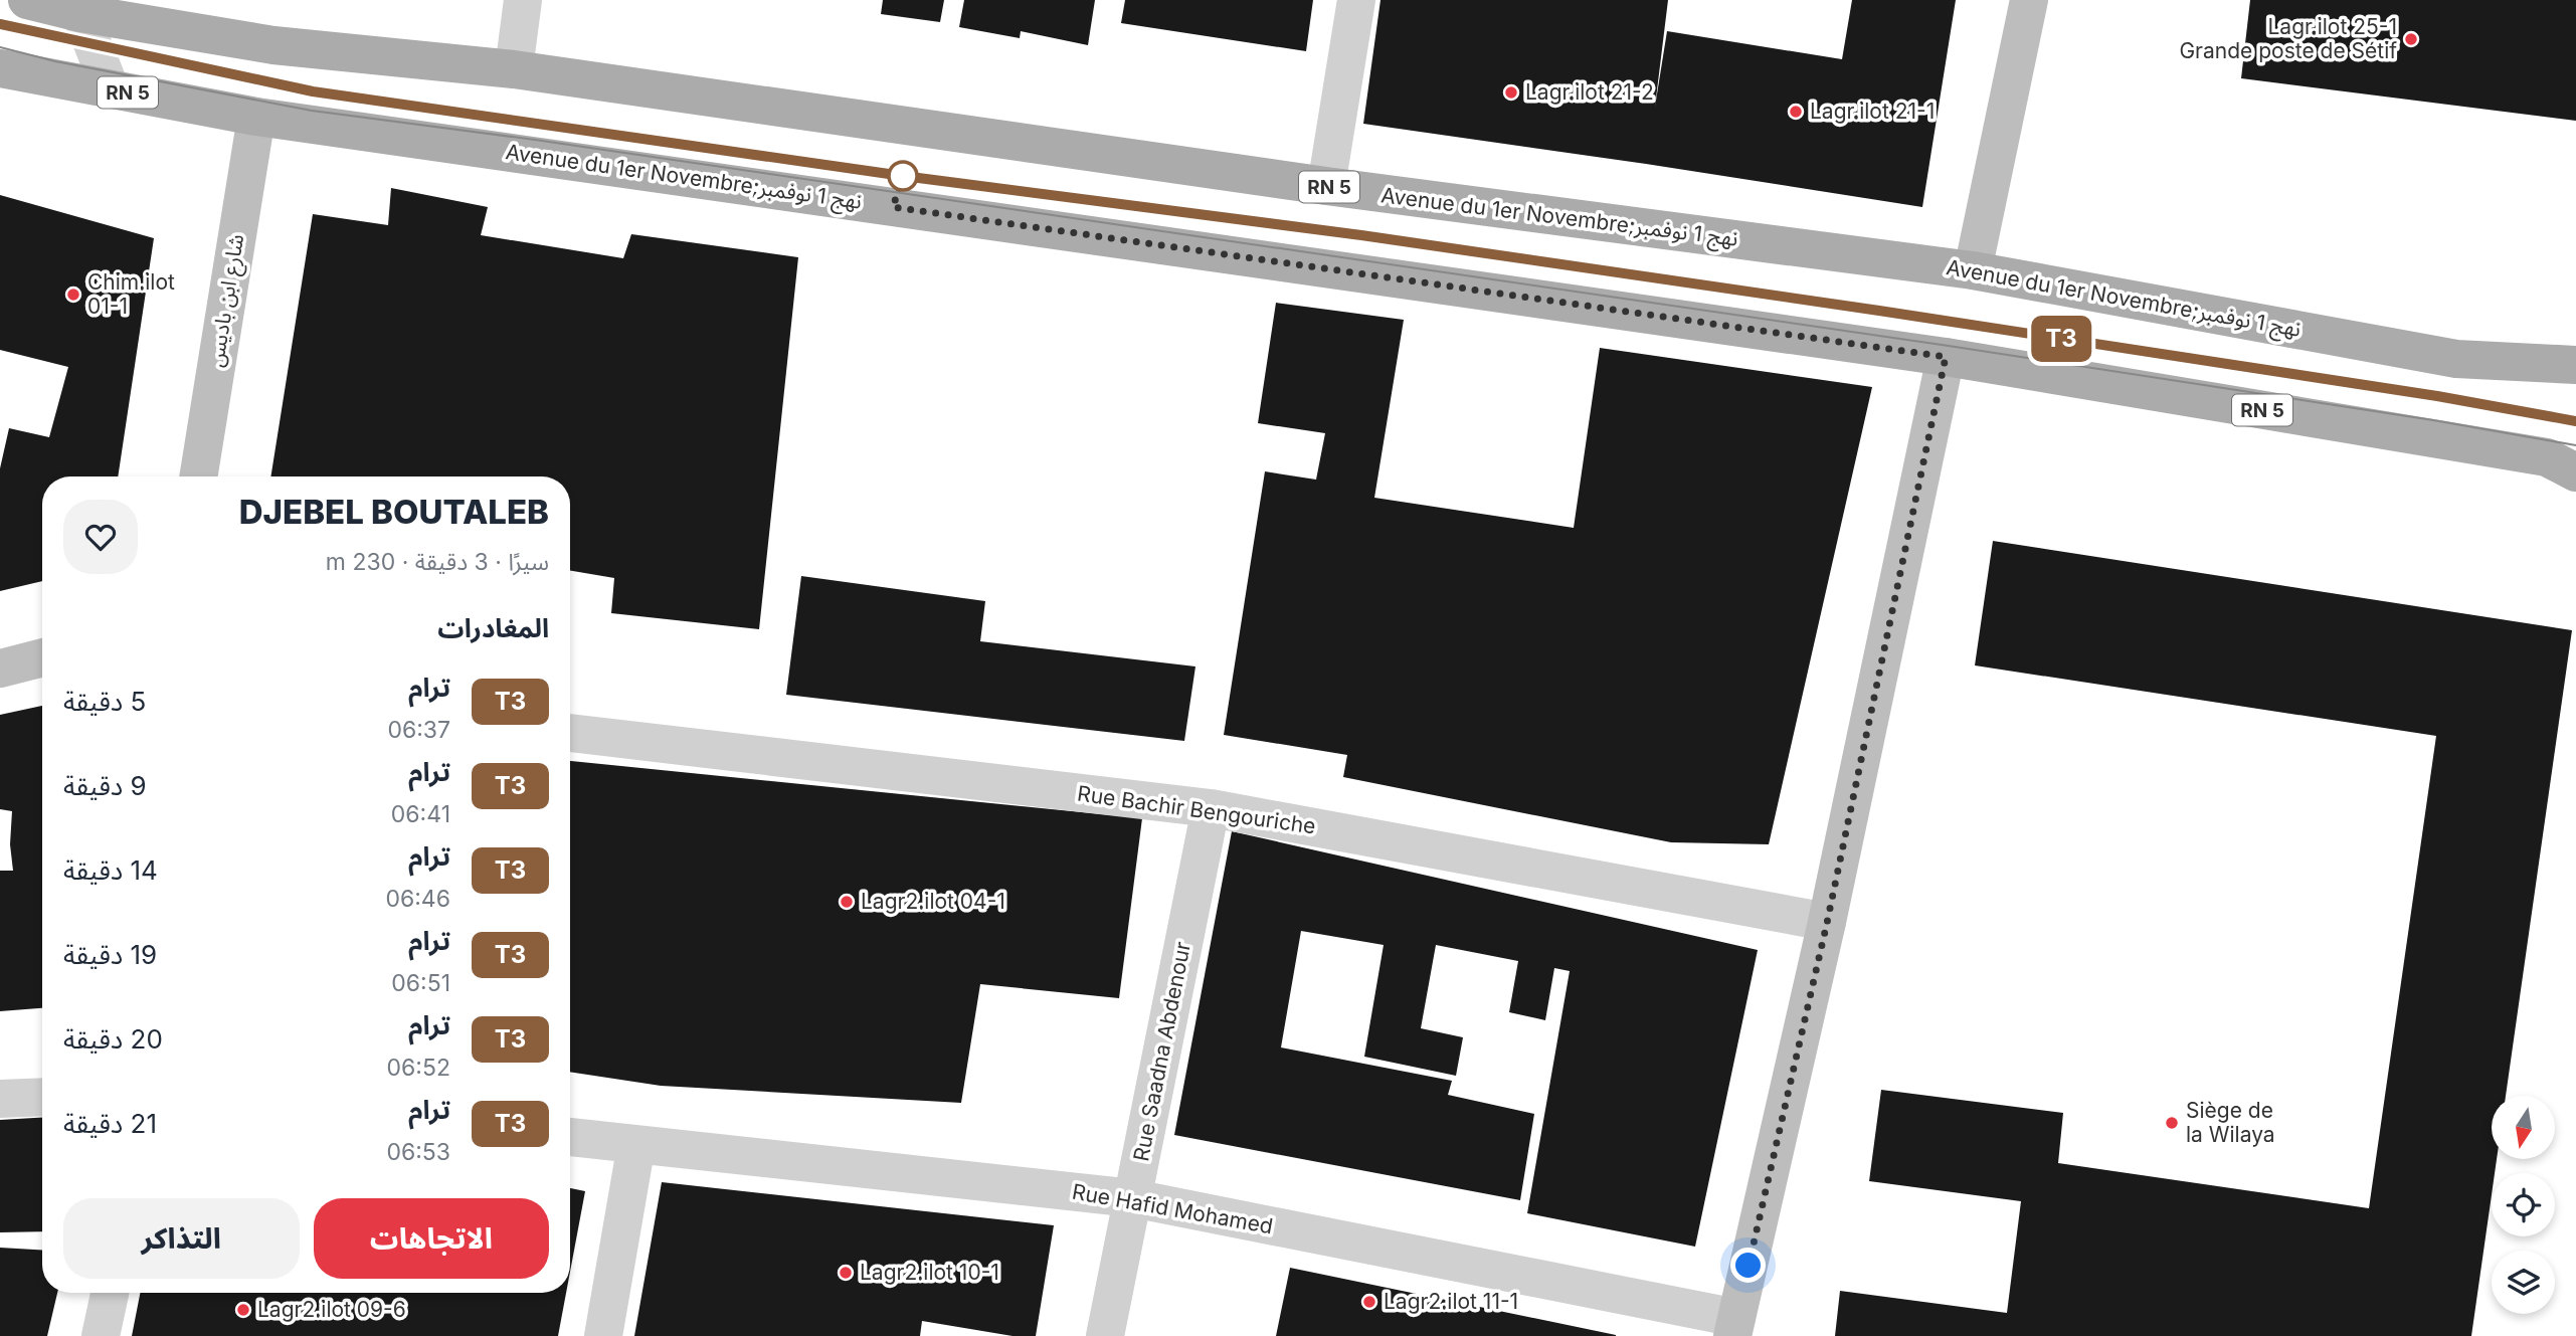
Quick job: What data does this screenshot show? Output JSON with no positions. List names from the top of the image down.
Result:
{
  "streets": {
    "main road": ["RN 5", "Avenue du 1er Novembre;نهج 1 نوفمبر"],
    "street": [
      "شارع ابن باديس",
      "Rue Bachir Bengouriche",
      "Rue Saadna Abdenour",
      "Rue Hafid Mohamed"
    ]
  },
  "crossings": [
    ["RN 5", "Avenue du 1er Novembre;نهج 1 نوفمبر"],
    ["Avenue du 1er Novembre;نهج 1 نوفمبر", "شارع ابن باديس"],
    ["Rue Bachir Bengouriche", "Rue Saadna Abdenour"],
    ["Rue Saadna Abdenour", "Rue Hafid Mohamed"]
  ],
  "places": [
    "Lagr.ilot 25-1 Grande poste de Sétif",
    "Lagr.ilot 21-2",
    "Lagr.ilot 21-1",
    "Chim.ilot 01-1",
    "Lagr2.ilot 04-1",
    "Siège de la Wilaya",
    "Lagr2.ilot 10-1",
    "Lagr2.ilot 11-1",
    "Lagr2.ilot 09-6"
  ],
  "lines": ["tram line T3"],
  "north": "bottom",
  "page": {
    "on_map": "T3",
    "heading": [
      ["DJEBEL BOUTALEB", "سيرًا · 3 دقيقة · 230 m"],
      "المغادرات"
    ],
    "list": [
      {
        "mark": "T3",
        "name": "ترام",
        "note": "06:37",
        "value": "5 دقيقة"
      },
      {
        "mark": "T3",
        "name": "ترام",
        "note": "06:41",
        "value": "9 دقيقة"
      },
      {
        "mark": "T3",
        "name": "ترام",
        "note": "06:46",
        "value": "14 دقيقة"
      },
      {
        "mark": "T3",
        "name": "ترام",
        "note": "06:51",
        "value": "19 دقيقة"
      },
      {
        "mark": "T3",
        "name": "ترام",
        "note": "06:52",
        "value": "20 دقيقة"
      },
      {
        "mark": "T3",
        "name": "ترام",
        "note": "06:53",
        "value": "21 دقيقة"
      }
    ],
    "buttons": ["الاتجاهات", "التذاكر"]
  }
}
